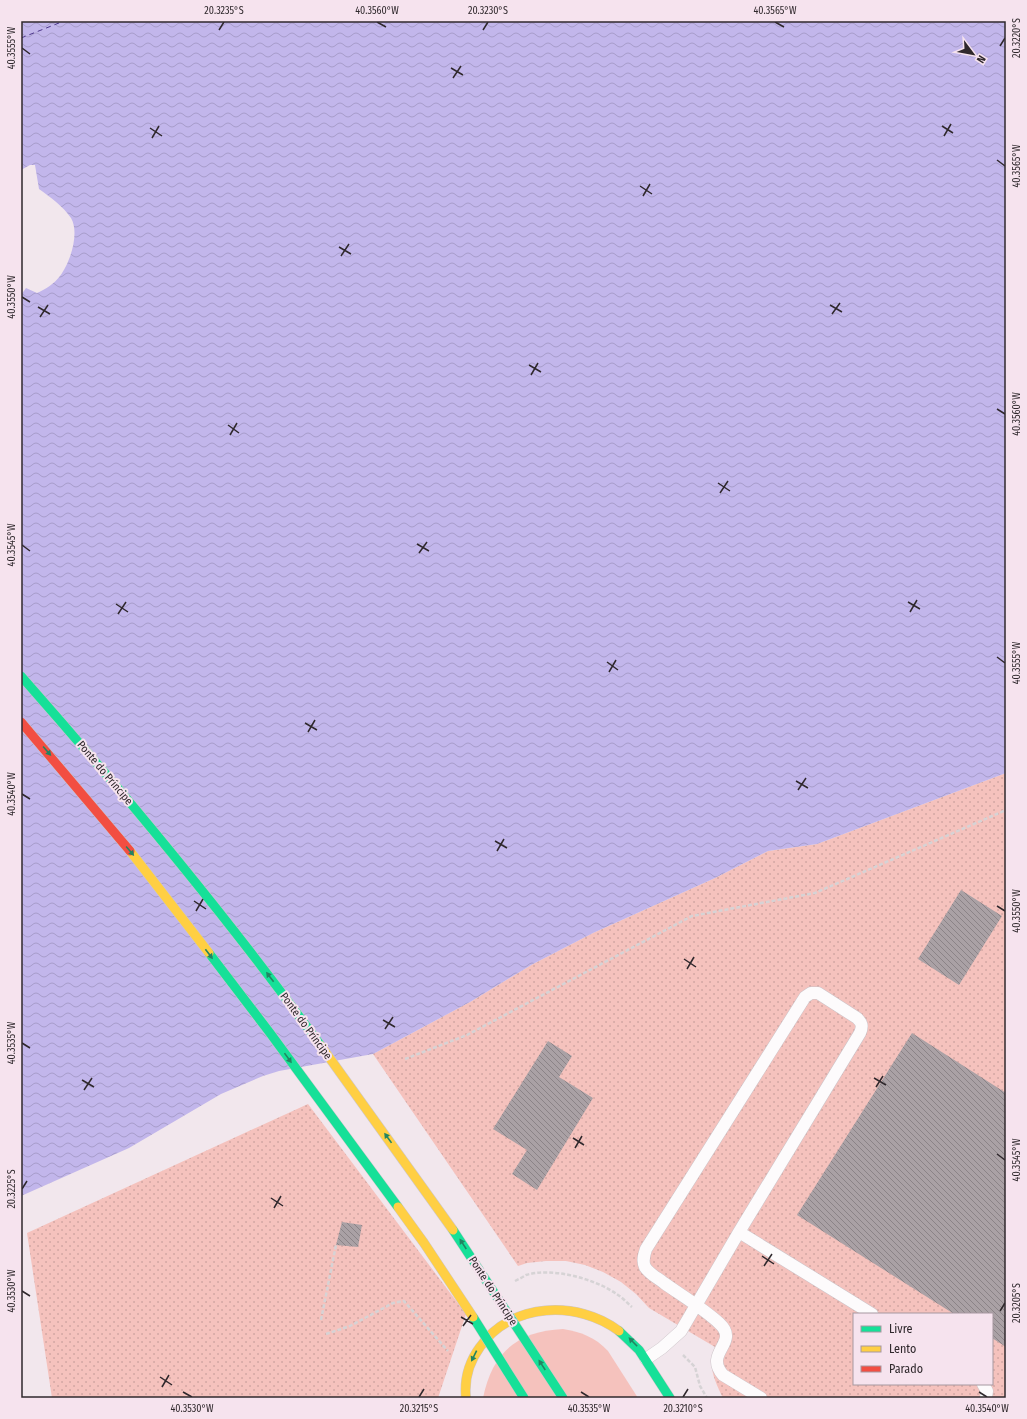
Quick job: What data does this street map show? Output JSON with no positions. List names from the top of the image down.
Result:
{
  "streets": {
    "main road": ["Ponte do Príncipe"]
  },
  "legend": ["Livre", "Lento", "Parado"],
  "north": "bottom right",
  "coordinates": [
    "20.3235°S",
    "40.3560°W",
    "20.3230°S",
    "40.3565°W",
    "20.3220°S",
    "40.3555°W",
    "40.3550°W",
    "40.3545°W",
    "40.3540°W",
    "40.3535°W",
    "20.3225°S",
    "40.3530°W",
    "20.3205°S",
    "20.3215°S",
    "20.3210°S"
  ]
}
